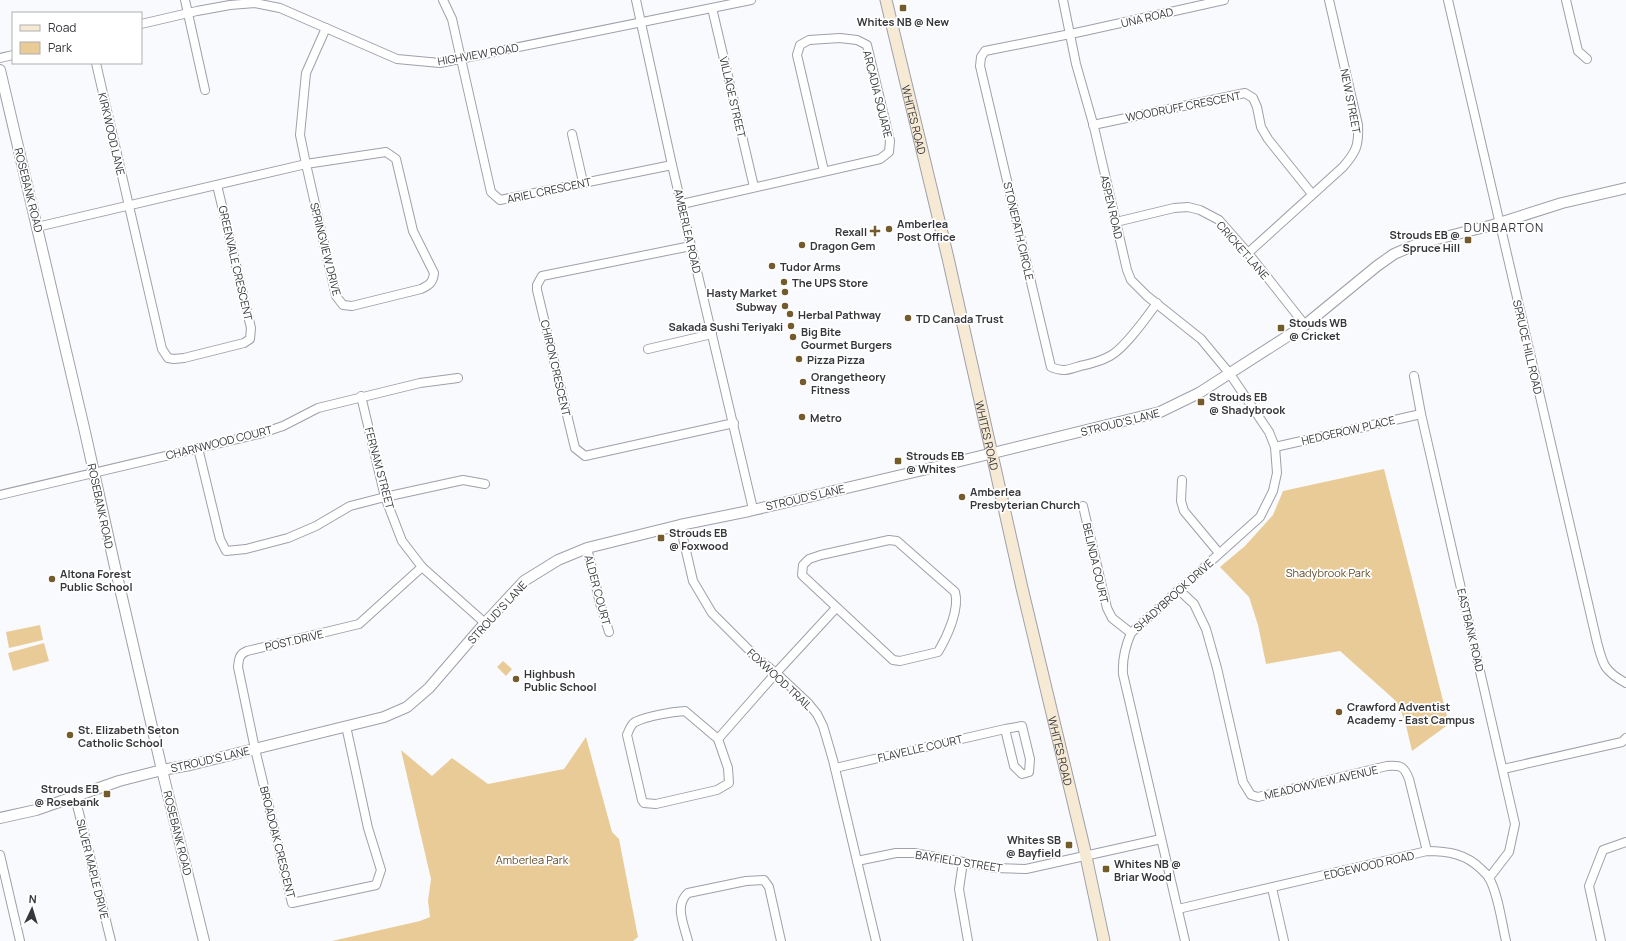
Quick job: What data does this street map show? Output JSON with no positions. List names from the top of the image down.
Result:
{
  "streets": {
    "main road": ["WHITES ROAD"],
    "street": [
      "UNA ROAD",
      "HIGHVIEW ROAD",
      "ARCADIA SQUARE",
      "VILLAGE STREET",
      "NEW STREET",
      "WOODRUFF CRESCENT",
      "KIRKWOOD LANE",
      "ROSEBANK ROAD",
      "ARIEL CRESCENT",
      "ASPEN ROAD",
      "AMBERLEA ROAD",
      "STONEPATH CIRCLE",
      "SPRINGVIEW DRIVE",
      "CRICKET LANE",
      "GREENVALE CRESCENT",
      "SPRUCE HILL ROAD",
      "CHIRON CRESCENT",
      "STROUD'S LANE",
      "HEDGEROW PLACE",
      "CHARNWOOD COURT",
      "FERNAM STREET",
      "BELINDA COURT",
      "ALDER COURT",
      "SHADYBROOK DRIVE",
      "EASTBANK ROAD",
      "POST DRIVE",
      "FOXWOOD TRAIL",
      "FLAVELLE COURT",
      "MEADOWVIEW AVENUE",
      "BROADOAK CRESCENT",
      "BAYFIELD STREET",
      "EDGEWOOD ROAD",
      "SILVER MAPLE DRIVE"
    ]
  },
  "crossings": [
    ["UNA ROAD", "ASPEN ROAD"],
    ["UNA ROAD", "STONEPATH CIRCLE"],
    ["HIGHVIEW ROAD", "VILLAGE STREET"],
    ["HIGHVIEW ROAD", "ARIEL CRESCENT"],
    ["HIGHVIEW ROAD", "AMBERLEA ROAD"],
    ["ARCADIA SQUARE", "VILLAGE STREET"],
    ["ARCADIA SQUARE", "AMBERLEA ROAD"],
    ["NEW STREET", "WOODRUFF CRESCENT"],
    ["NEW STREET", "CRICKET LANE"],
    ["WOODRUFF CRESCENT", "ASPEN ROAD"],
    ["WHITES ROAD", "STROUD'S LANE"],
    ["WHITES ROAD", "BAYFIELD STREET"],
    ["KIRKWOOD LANE", "SPRINGVIEW DRIVE"],
    ["KIRKWOOD LANE", "GREENVALE CRESCENT"],
    ["ROSEBANK ROAD", "SPRINGVIEW DRIVE"],
    ["ROSEBANK ROAD", "STROUD'S LANE"],
    ["ROSEBANK ROAD", "CHARNWOOD COURT"],
    ["ARIEL CRESCENT", "AMBERLEA ROAD"],
    ["ASPEN ROAD", "STONEPATH CIRCLE"],
    ["ASPEN ROAD", "CRICKET LANE"],
    ["ASPEN ROAD", "STROUD'S LANE"],
    ["ASPEN ROAD", "SHADYBROOK DRIVE"],
    ["AMBERLEA ROAD", "CHIRON CRESCENT"],
    ["AMBERLEA ROAD", "STROUD'S LANE"],
    ["SPRINGVIEW DRIVE", "GREENVALE CRESCENT"],
    ["CRICKET LANE", "STROUD'S LANE"],
    ["SPRUCE HILL ROAD", "STROUD'S LANE"],
    ["STROUD'S LANE", "FERNAM STREET"],
    ["STROUD'S LANE", "ALDER COURT"],
    ["STROUD'S LANE", "SHADYBROOK DRIVE"],
    ["STROUD'S LANE", "POST DRIVE"],
    ["STROUD'S LANE", "FOXWOOD TRAIL"],
    ["STROUD'S LANE", "BROADOAK CRESCENT"],
    ["STROUD'S LANE", "SILVER MAPLE DRIVE"],
    ["HEDGEROW PLACE", "SHADYBROOK DRIVE"],
    ["HEDGEROW PLACE", "EASTBANK ROAD"],
    ["CHARNWOOD COURT", "FERNAM STREET"],
    ["FERNAM STREET", "POST DRIVE"],
    ["BELINDA COURT", "SHADYBROOK DRIVE"],
    ["SHADYBROOK DRIVE", "MEADOWVIEW AVENUE"],
    ["SHADYBROOK DRIVE", "BAYFIELD STREET"],
    ["SHADYBROOK DRIVE", "EDGEWOOD ROAD"],
    ["EASTBANK ROAD", "EDGEWOOD ROAD"],
    ["POST DRIVE", "BROADOAK CRESCENT"],
    ["FOXWOOD TRAIL", "FLAVELLE COURT"],
    ["FOXWOOD TRAIL", "BAYFIELD STREET"],
    ["MEADOWVIEW AVENUE", "EDGEWOOD ROAD"]
  ],
  "districts": ["DUNBARTON"],
  "parks": ["Shadybrook Park", "Amberlea Park"],
  "places": {
    "transit": [
      "Whites NB @ New",
      "Strouds EB @ Spruce Hill",
      "Stouds WB @ Cricket",
      "Strouds EB @ Shadybrook",
      "Strouds EB @ Whites",
      "Strouds EB @ Foxwood",
      "Strouds EB @ Rosebank",
      "Whites SB @ Bayfield",
      "Whites NB @ Briar Wood"
    ],
    "other": [
      "Amberlea Post Office",
      "Dragon Gem",
      "Tudor Arms",
      "The UPS Store",
      "Hasty Market",
      "Subway",
      "Herbal Pathway",
      "TD Canada Trust",
      "Sakada Sushi Teriyaki",
      "Big Bite Gourmet Burgers",
      "Pizza Pizza",
      "Orangetheory Fitness",
      "Metro",
      "Amberlea Presbyterian Church",
      "Altona Forest Public School",
      "Highbush Public School",
      "Crawford Adventist Academy - East Campus",
      "St. Elizabeth Seton Catholic School"
    ],
    "health": ["Rexall"]
  },
  "legend": ["Road", "Park"],
  "north": "top"
}
